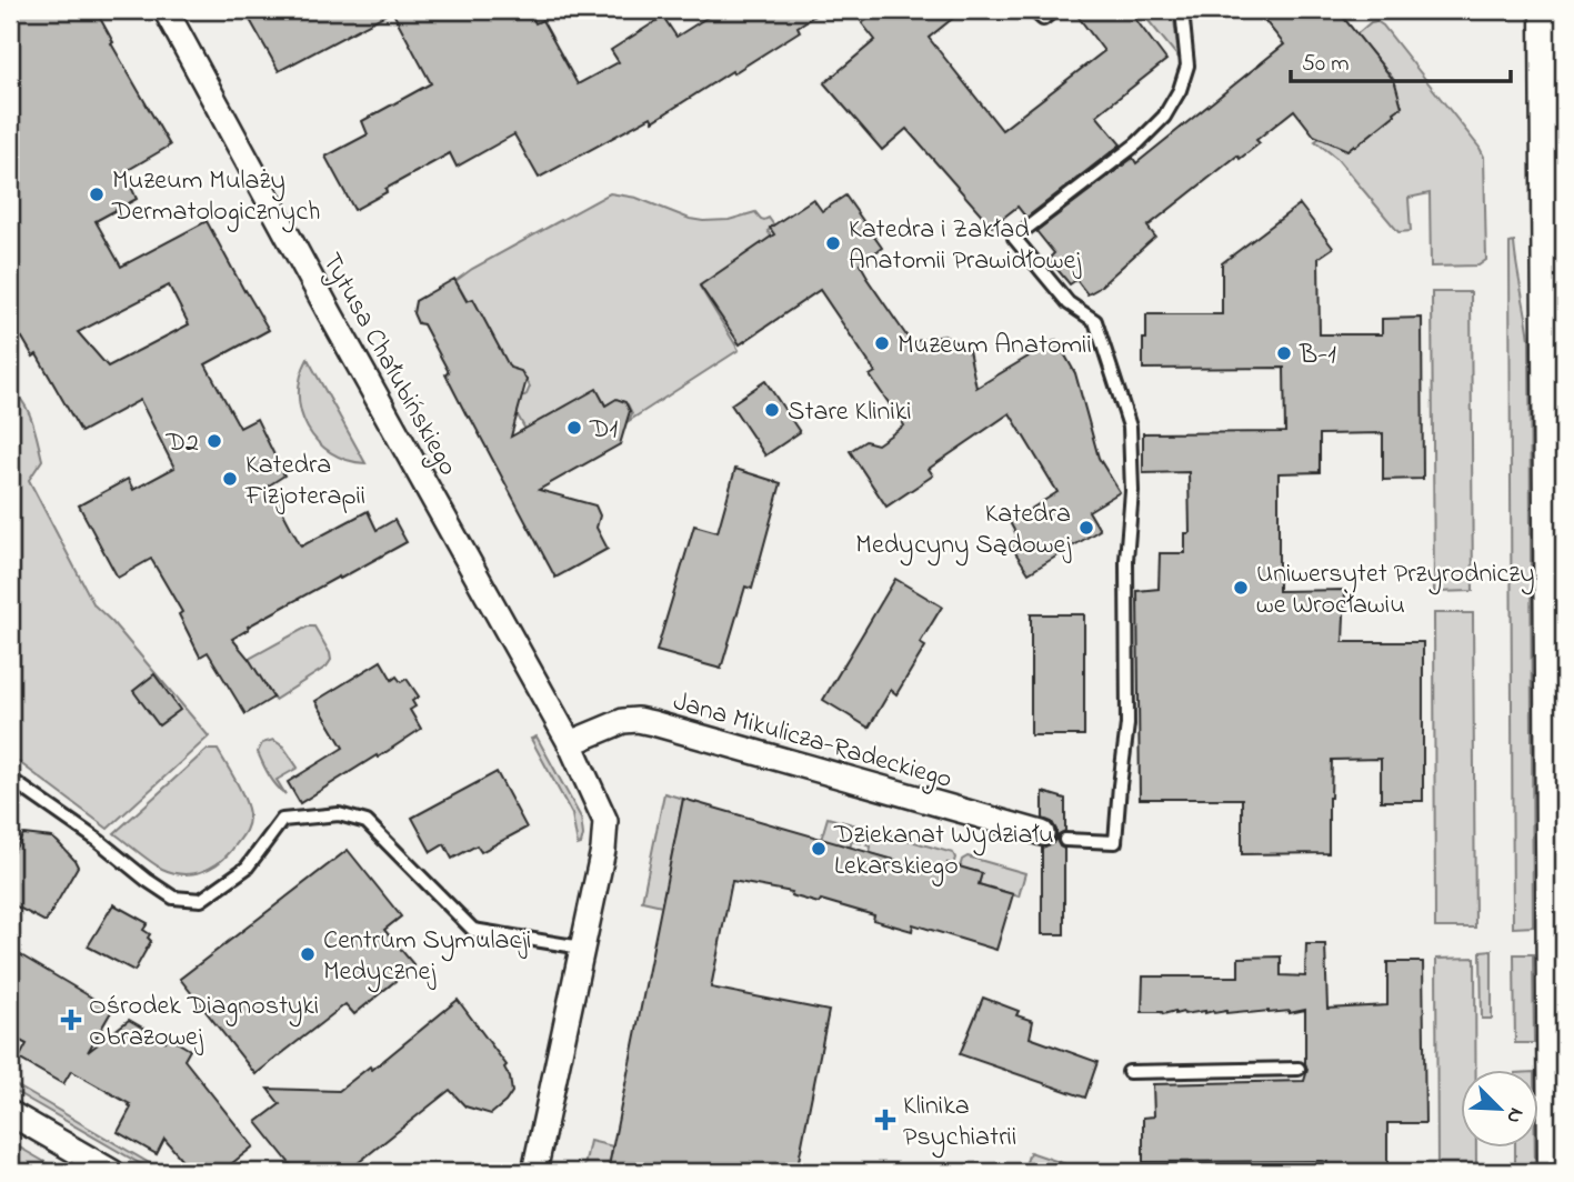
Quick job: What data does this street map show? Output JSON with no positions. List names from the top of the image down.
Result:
{
  "streets": {
    "street": ["Tytusa Chałubińskiego", "Jana Mikulicza-Radeckiego"]
  },
  "crossings": [
    ["Tytusa Chałubińskiego", "Jana Mikulicza-Radeckiego"]
  ],
  "places": {
    "other": [
      "Muzeum Mulaży Dermatologicznych",
      "Katedra i Zakład Anatomii Prawidłowej",
      "Muzeum Anatomii",
      "B-1",
      "Stare Kliniki",
      "D1",
      "D2",
      "Katedra Fizjoterapii",
      "Katedra Medycyny Sądowej",
      "Uniwersytet Przyrodniczy we Wrocławiu",
      "Dziekanat Wydziału Lekarskiego",
      "Centrum Symulacji Medycznej"
    ],
    "health": ["Ośrodek Diagnostyki Obrazowej", "Klinika Psychiatrii"]
  },
  "scale_bar": "50 m",
  "north": "bottom right"
}
